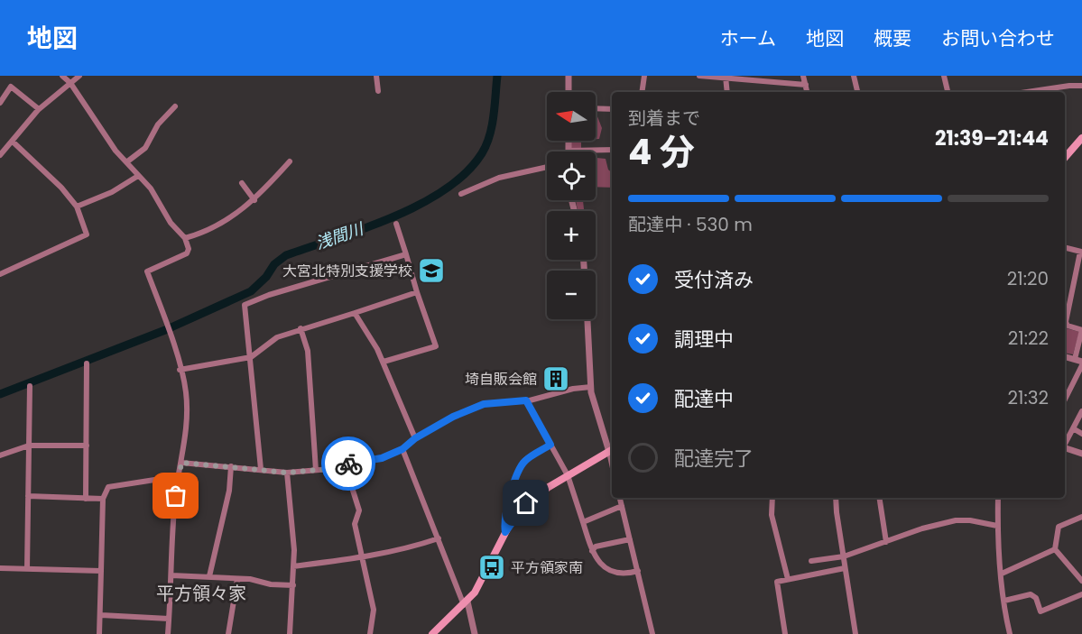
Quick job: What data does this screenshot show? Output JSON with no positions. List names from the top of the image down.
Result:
{
  "districts": ["平方領々家"],
  "water": ["浅間川"],
  "places": {
    "school or university": ["大宮北特別支援学校"],
    "building": ["埼自販会館"],
    "bus stop": ["平方領家南"]
  },
  "north": "left",
  "page": {
    "header": "地図",
    "nav": [
      "ホーム",
      "地図",
      "概要",
      "お問い合わせ"
    ],
    "map_buttons": ["+", "−"],
    "heading": ["4 分", "到着まで", "21:39–21:44"],
    "bar": "配達中 · 530 m",
    "list": [
      ["受付済み", "21:20"],
      ["調理中", "21:22"],
      ["配達中", "21:32"],
      "配達完了"
    ]
  }
}
